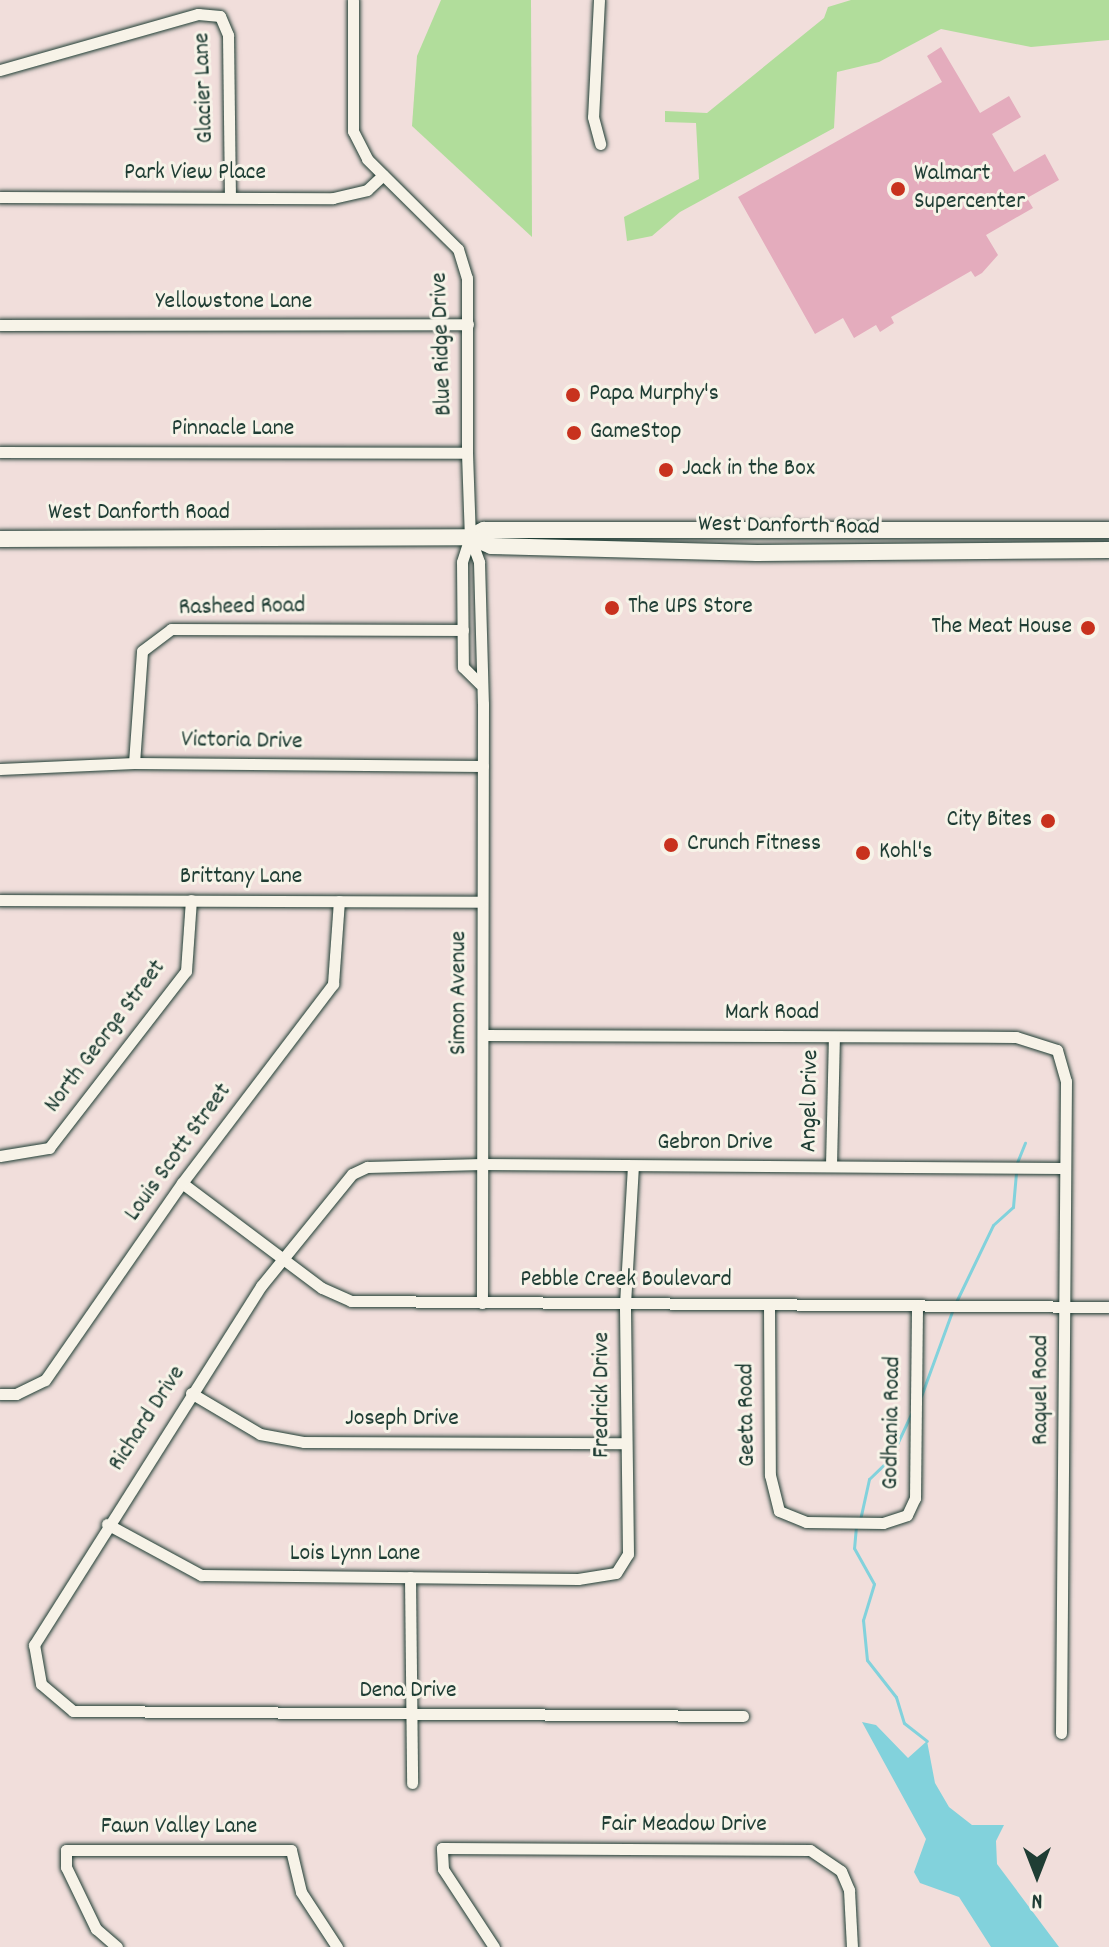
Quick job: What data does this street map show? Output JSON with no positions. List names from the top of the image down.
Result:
{
  "streets": {
    "main road": ["West Danforth Road"],
    "street": [
      "Glacier Lane",
      "Park View Place",
      "Yellowstone Lane",
      "Blue Ridge Drive",
      "Pinnacle Lane",
      "Rasheed Road",
      "Victoria Drive",
      "Brittany Lane",
      "Simon Avenue",
      "Mark Road",
      "North George Street",
      "Angel Drive",
      "Gebron Drive",
      "Louis Scott Street",
      "Pebble Creek Boulevard",
      "Raquel Road",
      "Fredrick Drive",
      "Geeta Road",
      "Richard Drive",
      "Joseph Drive",
      "Godhania Road",
      "Lois Lynn Lane",
      "Dena Drive",
      "Fair Meadow Drive",
      "Fawn Valley Lane"
    ]
  },
  "crossings": [
    ["Glacier Lane", "Park View Place"],
    ["Park View Place", "Blue Ridge Drive"],
    ["Yellowstone Lane", "Blue Ridge Drive"],
    ["Blue Ridge Drive", "Pinnacle Lane"],
    ["Blue Ridge Drive", "West Danforth Road"],
    ["Blue Ridge Drive", "Simon Avenue"],
    ["West Danforth Road", "Simon Avenue"],
    ["Rasheed Road", "Victoria Drive"],
    ["Rasheed Road", "Simon Avenue"],
    ["Victoria Drive", "Simon Avenue"],
    ["Brittany Lane", "Simon Avenue"],
    ["Brittany Lane", "North George Street"],
    ["Brittany Lane", "Louis Scott Street"],
    ["Simon Avenue", "Mark Road"],
    ["Simon Avenue", "Gebron Drive"],
    ["Simon Avenue", "Pebble Creek Boulevard"],
    ["Mark Road", "Angel Drive"],
    ["Mark Road", "Raquel Road"],
    ["Angel Drive", "Gebron Drive"],
    ["Gebron Drive", "Raquel Road"],
    ["Gebron Drive", "Fredrick Drive"],
    ["Gebron Drive", "Richard Drive"],
    ["Louis Scott Street", "Pebble Creek Boulevard"],
    ["Pebble Creek Boulevard", "Raquel Road"],
    ["Pebble Creek Boulevard", "Fredrick Drive"],
    ["Pebble Creek Boulevard", "Geeta Road"],
    ["Pebble Creek Boulevard", "Richard Drive"],
    ["Pebble Creek Boulevard", "Godhania Road"],
    ["Fredrick Drive", "Joseph Drive"],
    ["Fredrick Drive", "Lois Lynn Lane"],
    ["Geeta Road", "Godhania Road"],
    ["Richard Drive", "Joseph Drive"],
    ["Richard Drive", "Lois Lynn Lane"],
    ["Richard Drive", "Dena Drive"]
  ],
  "places": [
    "Walmart Supercenter",
    "Papa Murphy's",
    "GameStop",
    "Jack in the Box",
    "The UPS Store",
    "The Meat House",
    "City Bites",
    "Crunch Fitness",
    "Kohl's"
  ],
  "north": "bottom"
}
